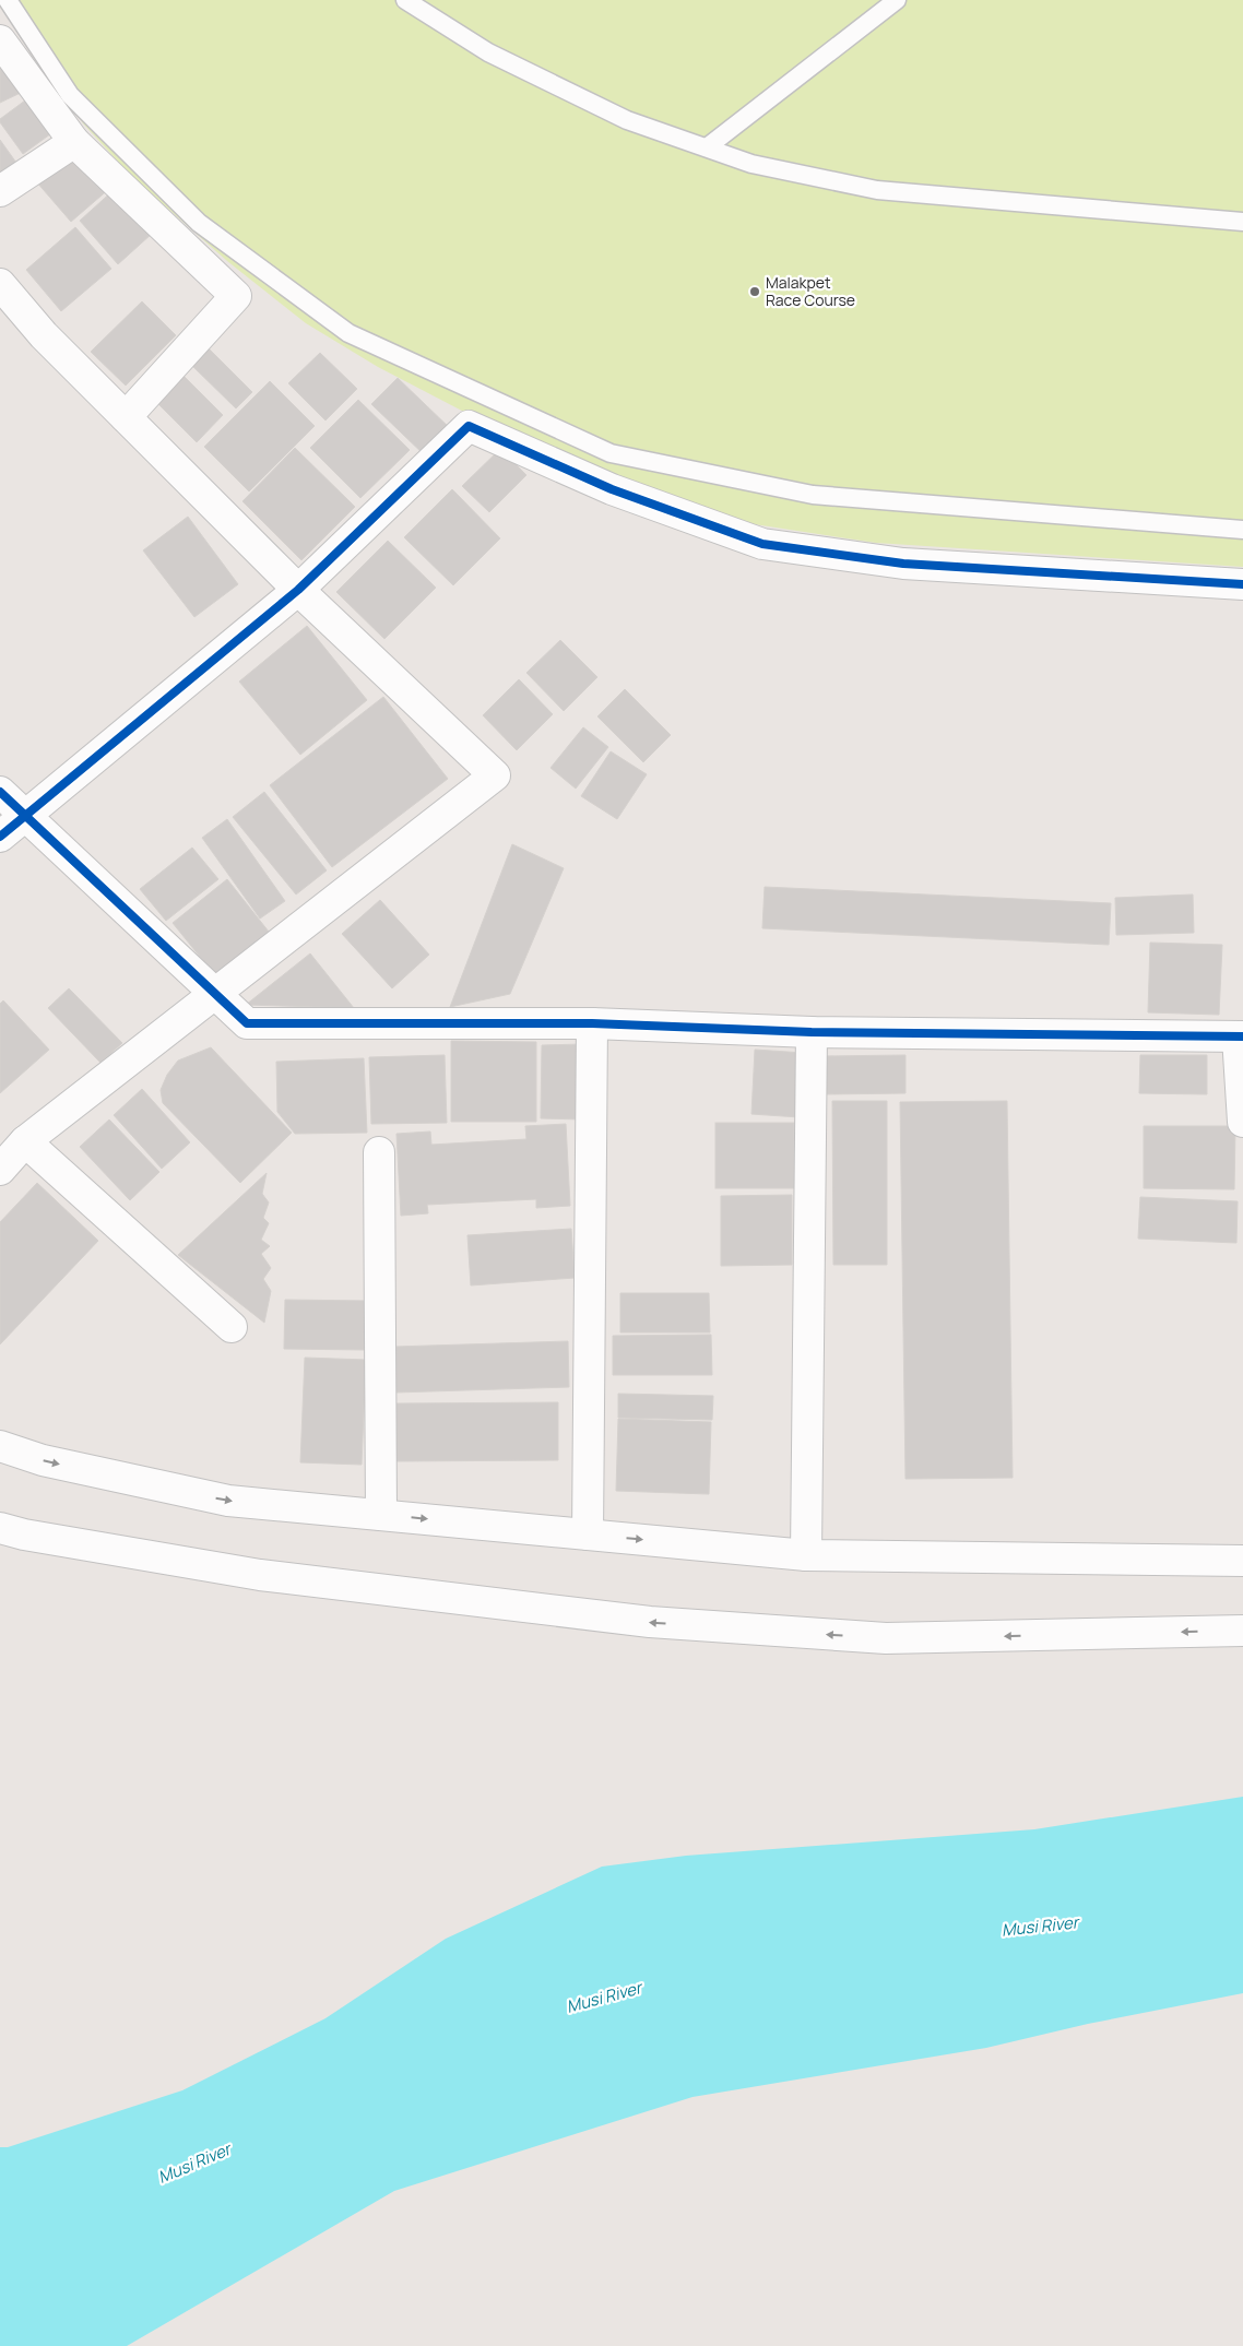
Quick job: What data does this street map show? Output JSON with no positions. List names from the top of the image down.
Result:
{
  "water": ["Musi River"],
  "places": ["Malakpet Race Course"]
}
